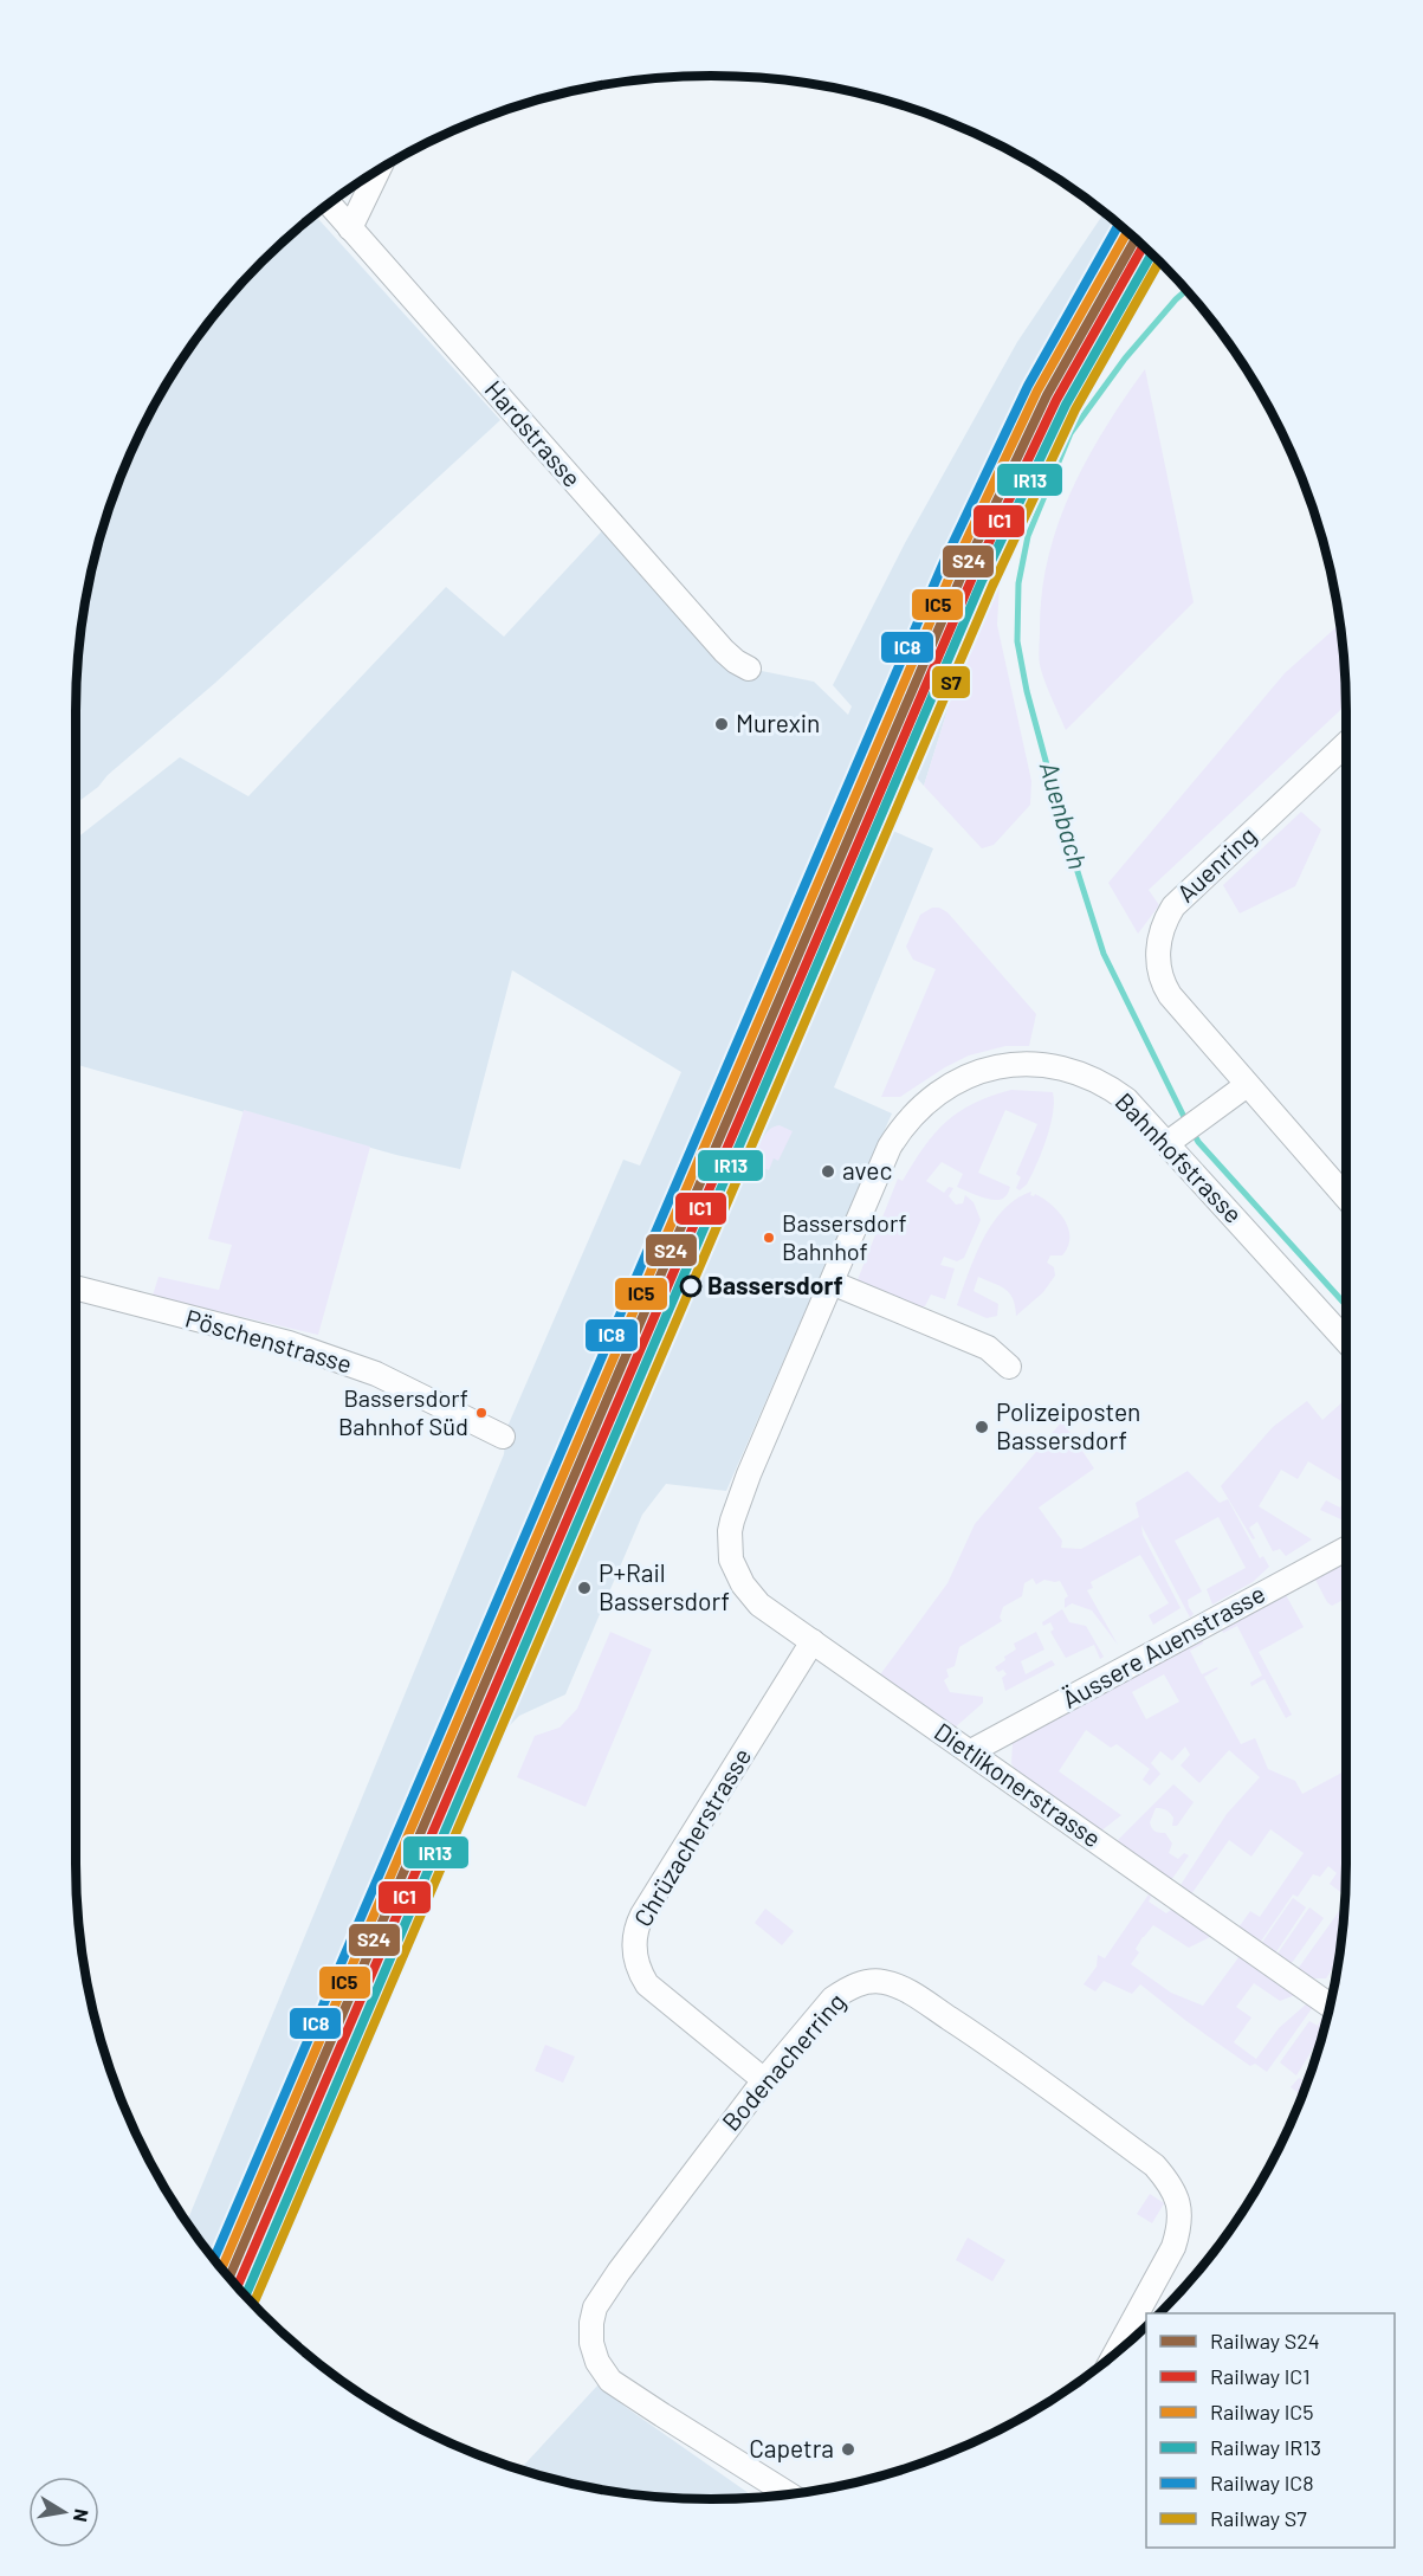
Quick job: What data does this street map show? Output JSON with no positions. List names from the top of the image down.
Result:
{
  "streets": {
    "street": [
      "Hardstrasse",
      "Auenring",
      "Bahnhofstrasse",
      "Pöschenstrasse",
      "Äussere Auenstrasse",
      "Dietlikonerstrasse",
      "Chrüzacherstrasse",
      "Bodenacherring"
    ]
  },
  "crossings": [
    ["Bahnhofstrasse", "Dietlikonerstrasse"],
    ["Äussere Auenstrasse", "Dietlikonerstrasse"],
    ["Dietlikonerstrasse", "Chrüzacherstrasse"],
    ["Chrüzacherstrasse", "Bodenacherring"]
  ],
  "water": ["Auenbach"],
  "places": [
    "Murexin",
    "avec",
    "Bassersdorf Bahnhof",
    "Bassersdorf",
    "Bassersdorf Bahnhof Süd",
    "Polizeiposten Bassersdorf",
    "P+Rail Bassersdorf",
    "Capetra"
  ],
  "lines": [
    "rail line IC8",
    "rail line IC5",
    "rail line S24",
    "rail line IC1",
    "rail line IR13",
    "rail line S7"
  ],
  "legend": [
    "Railway S24",
    "Railway IC1",
    "Railway IC5",
    "Railway IR13",
    "Railway IC8",
    "Railway S7"
  ],
  "north": "right"
}
